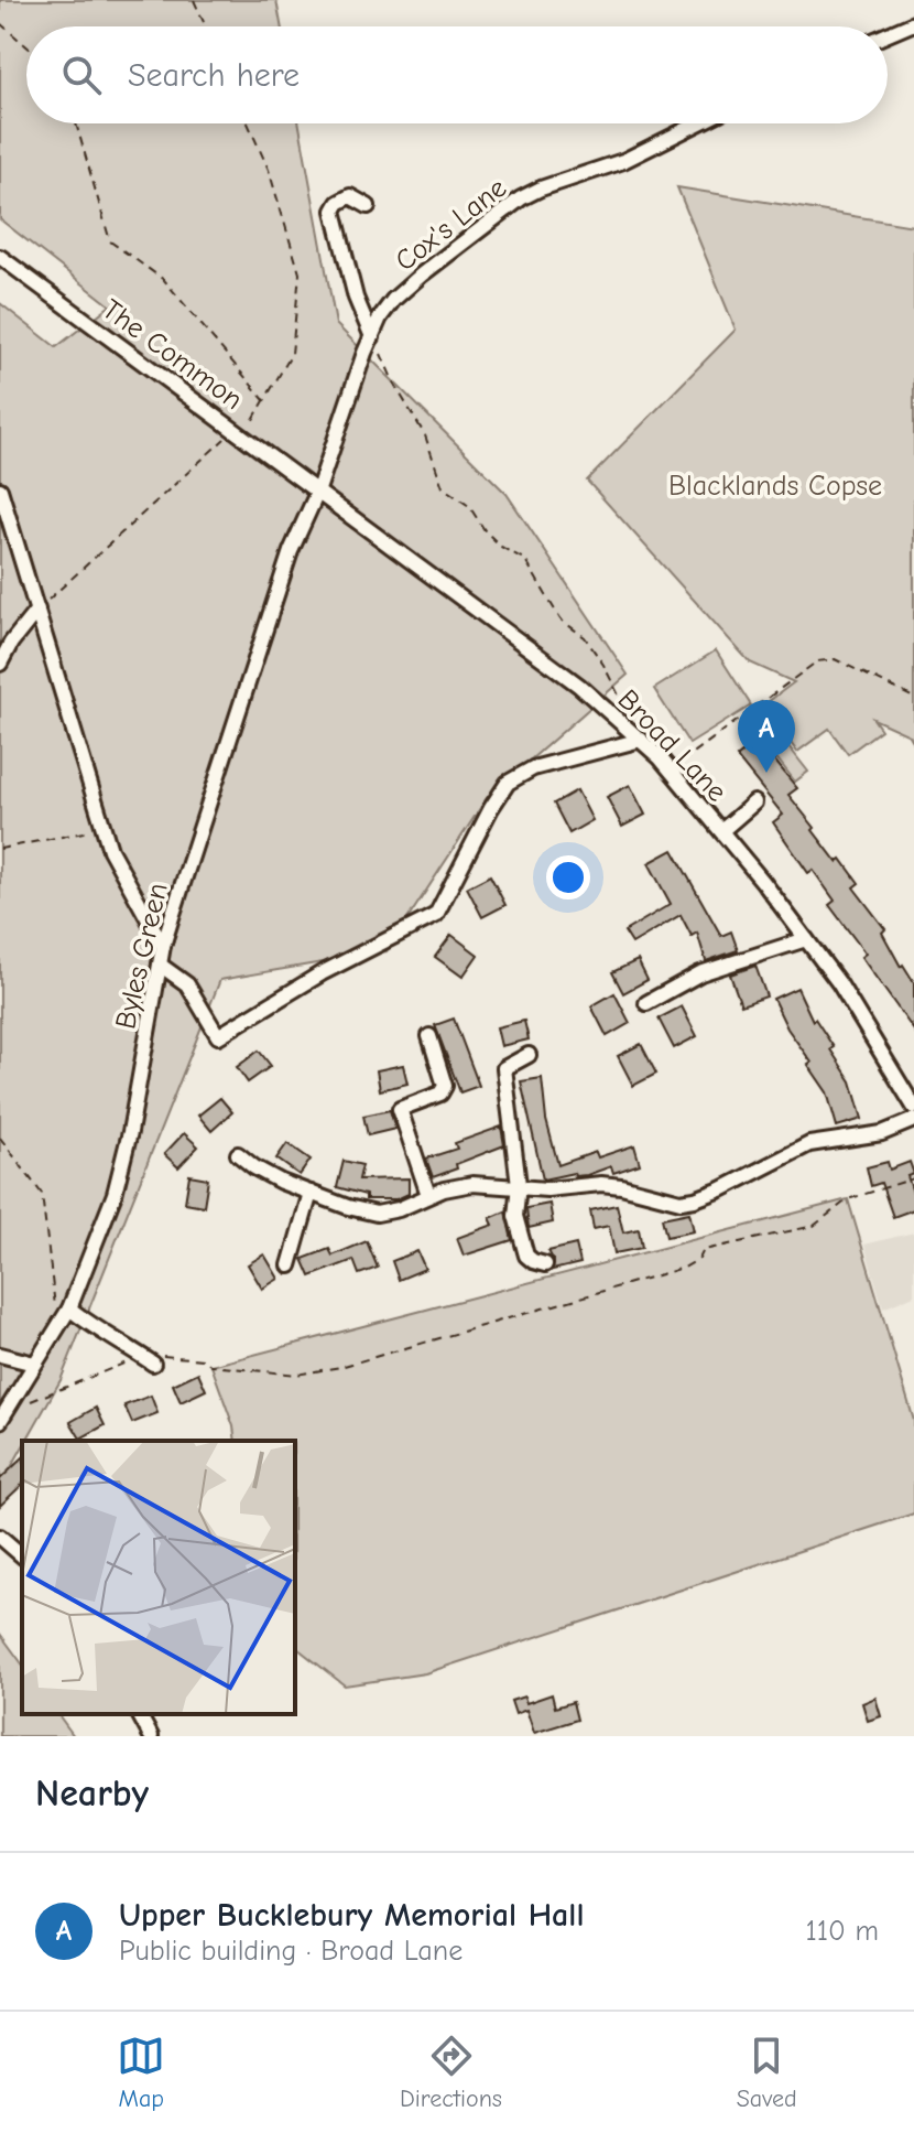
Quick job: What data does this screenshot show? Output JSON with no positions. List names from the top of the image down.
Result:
{
  "streets": {
    "street": [
      "Cox's Lane",
      "The Common",
      "Broad Lane",
      "Byles Green"
    ]
  },
  "crossings": [
    ["Cox's Lane", "The Common"],
    ["Cox's Lane", "Broad Lane"],
    ["Cox's Lane", "Byles Green"],
    ["The Common", "Broad Lane"],
    ["The Common", "Byles Green"],
    ["Broad Lane", "Byles Green"]
  ],
  "parks": ["Blacklands Copse"],
  "page": {
    "search": "Search here",
    "pins": "A",
    "heading": "Nearby",
    "list": [
      {
        "mark": "A",
        "name": "Upper Bucklebury Memorial Hall",
        "note": "Public building · Broad Lane",
        "value": "110 m"
      }
    ],
    "nav": ["Map", "Directions", "Saved"]
  }
}
